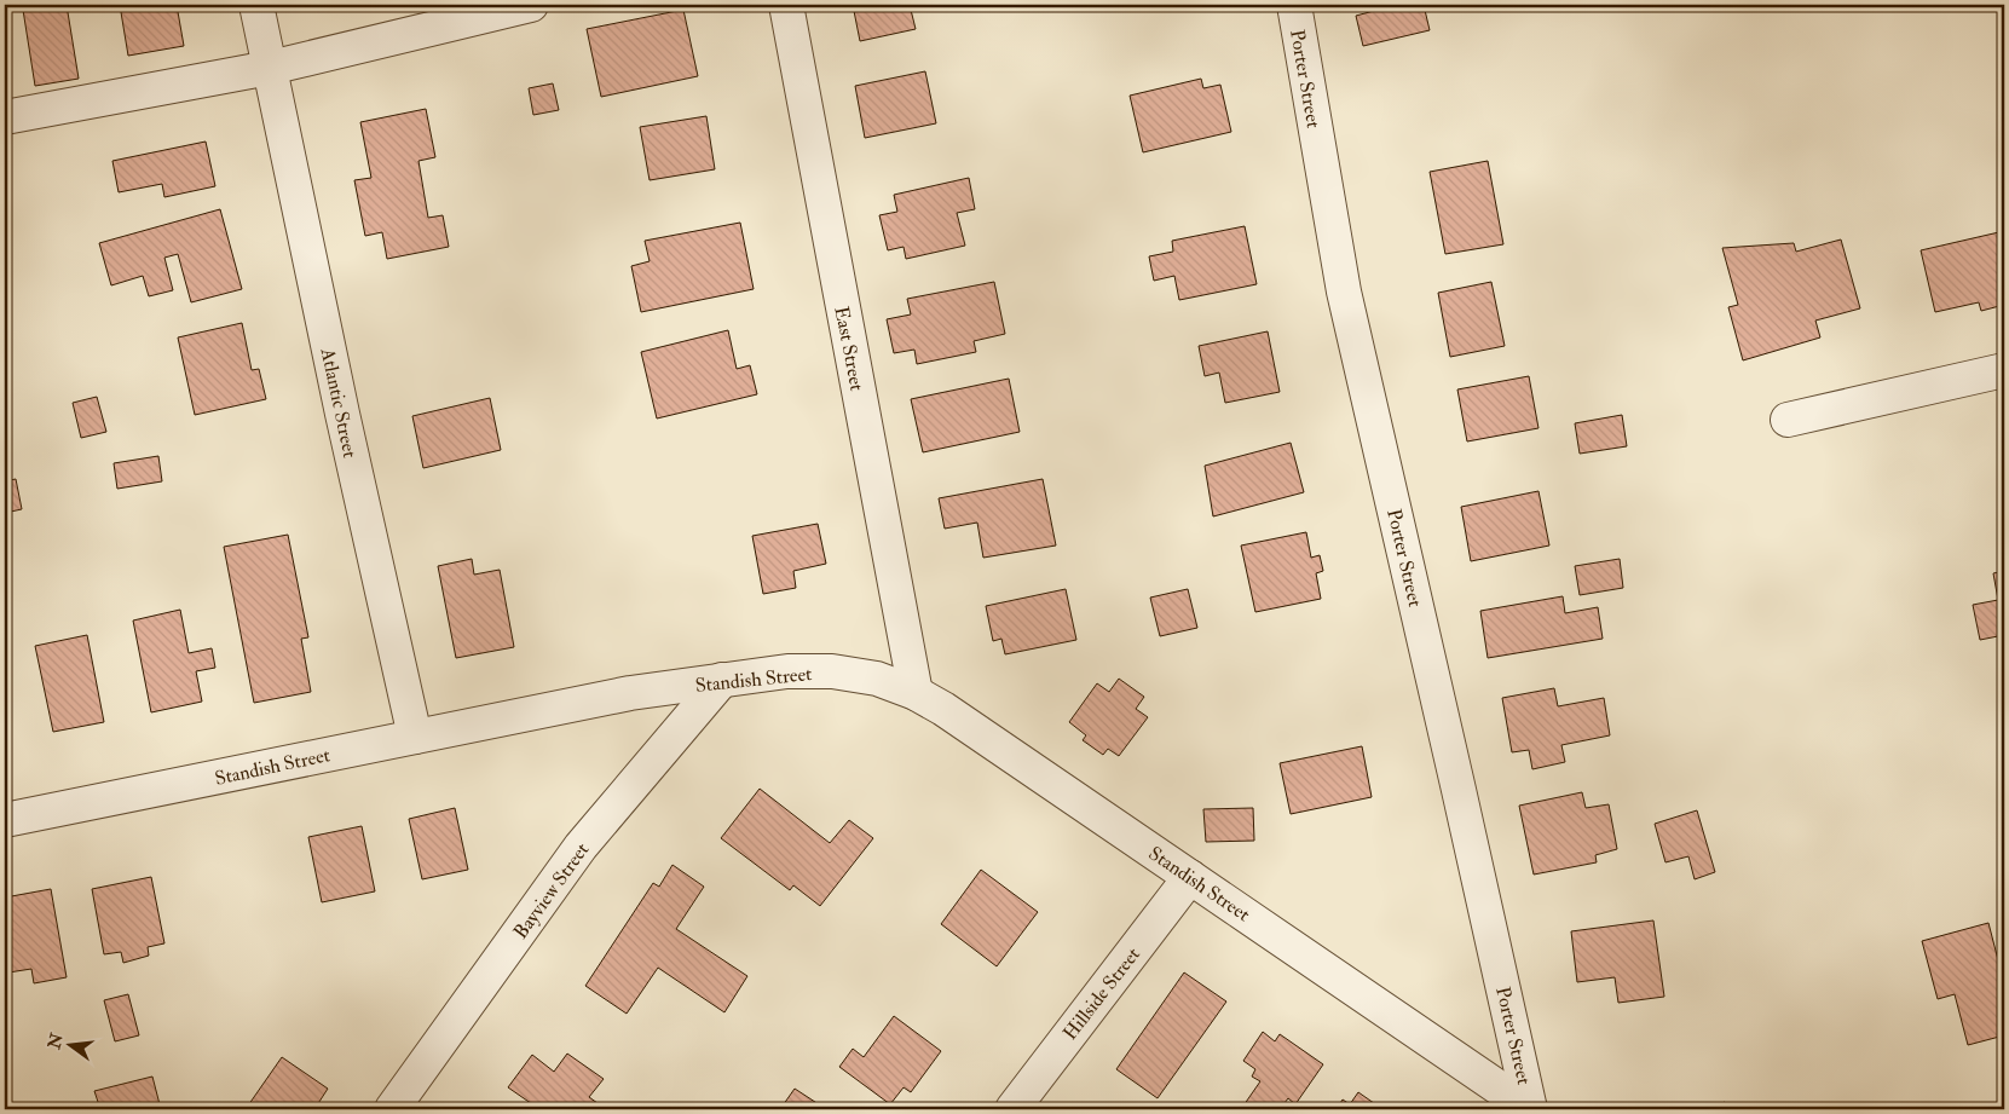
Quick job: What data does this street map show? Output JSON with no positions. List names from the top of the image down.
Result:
{
  "streets": {
    "street": [
      "Porter Street",
      "East Street",
      "Atlantic Street",
      "Standish Street",
      "Bayview Street",
      "Hillside Street"
    ]
  },
  "crossings": [
    ["Porter Street", "Standish Street"],
    ["East Street", "Standish Street"],
    ["Atlantic Street", "Standish Street"],
    ["Standish Street", "Bayview Street"],
    ["Standish Street", "Hillside Street"]
  ],
  "north": "left"
}
